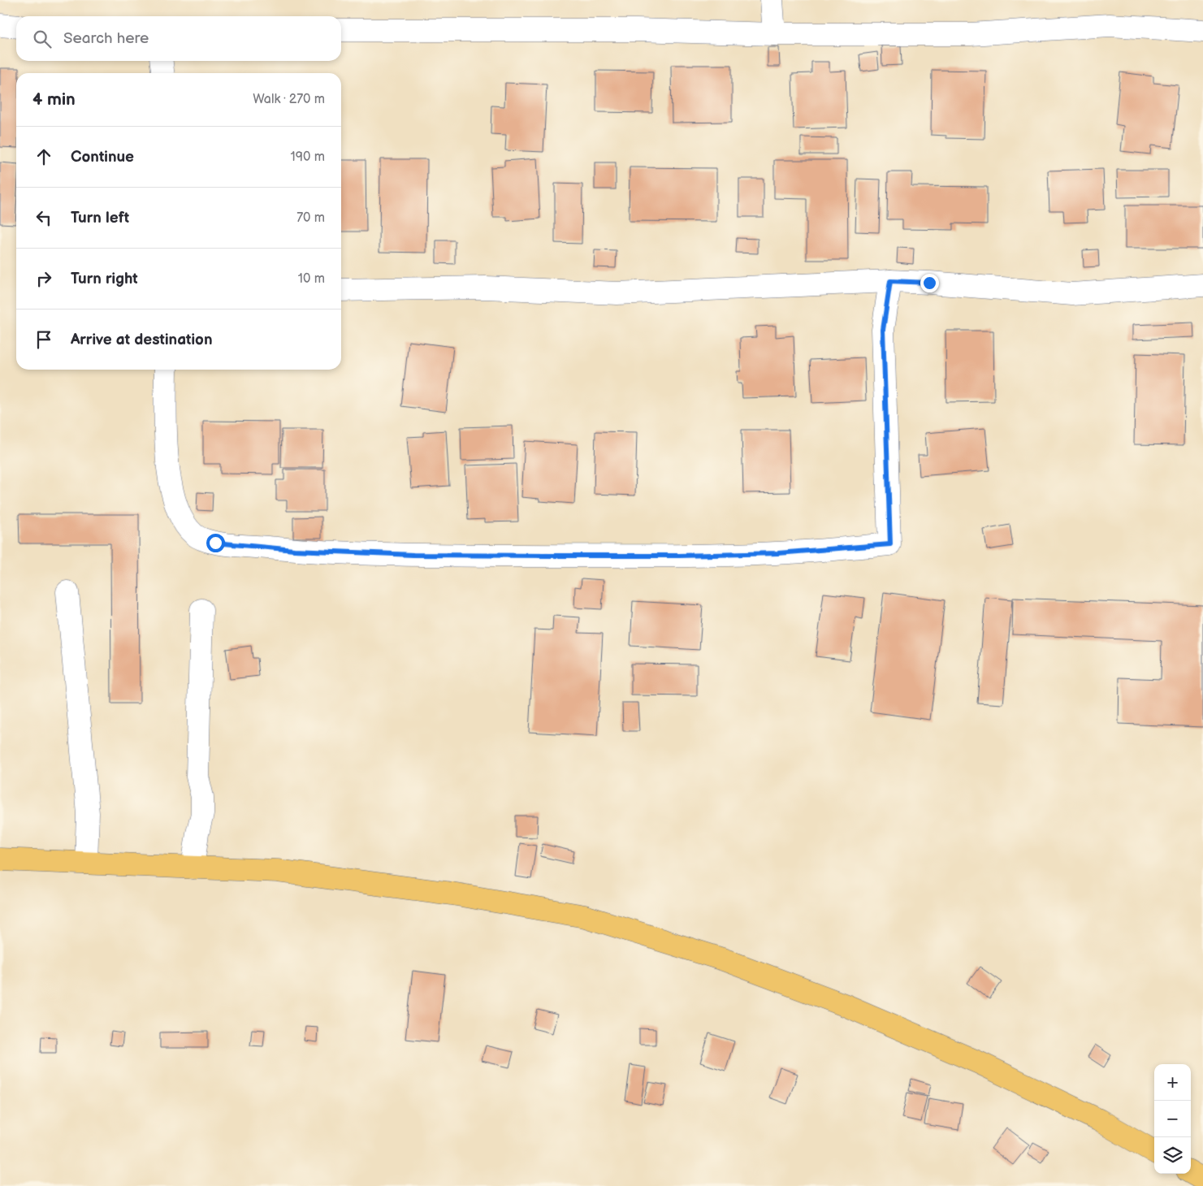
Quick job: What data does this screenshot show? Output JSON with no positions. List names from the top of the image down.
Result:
{
  "page": {
    "search": "Search here",
    "heading": ["4 min", "Walk · 270 m"],
    "list": [
      ["Continue", "190 m"],
      ["Turn left", "70 m"],
      ["Turn right", "10 m"],
      "Arrive at destination"
    ],
    "map_buttons": ["+", "−"]
  }
}
